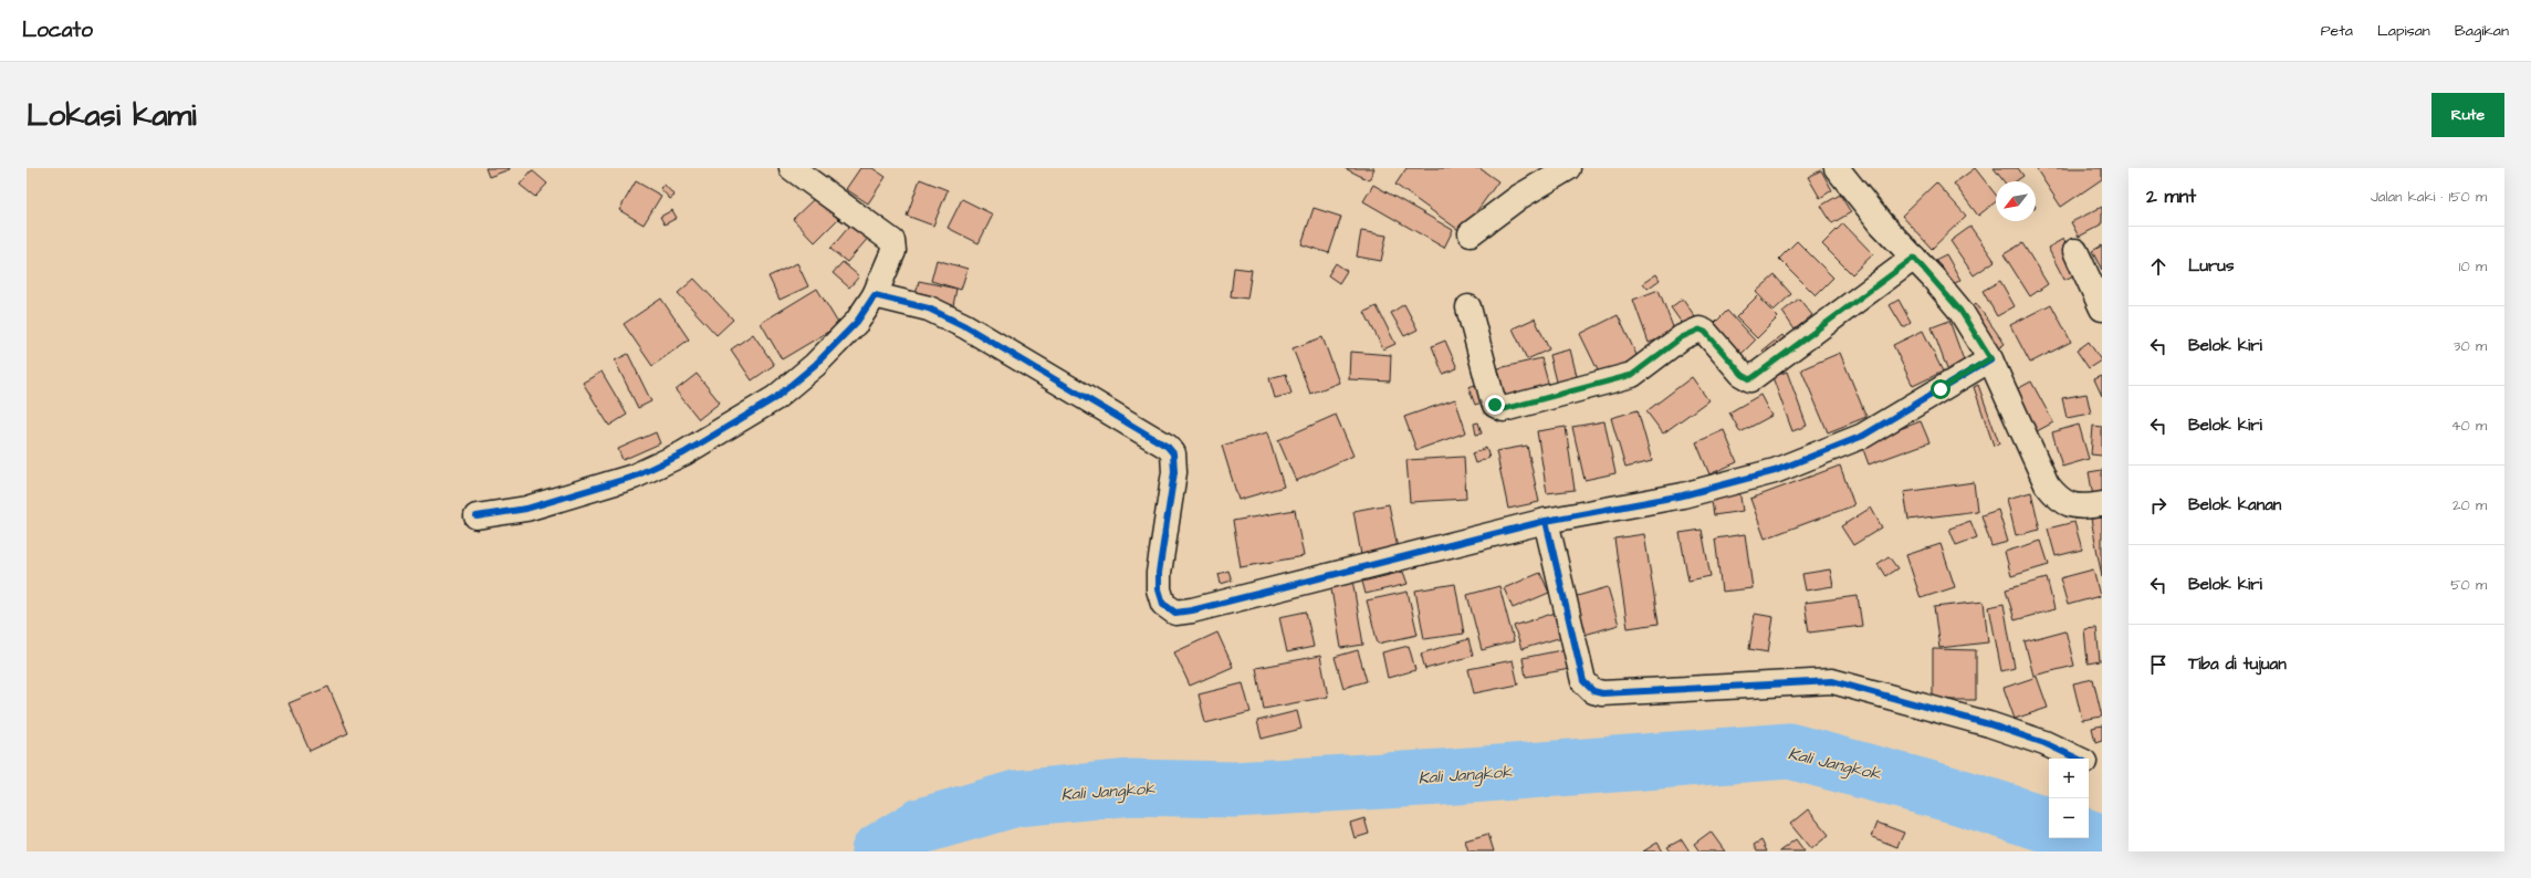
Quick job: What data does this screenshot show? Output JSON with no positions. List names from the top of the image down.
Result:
{
  "water": ["Kali Jangkok"],
  "north": "bottom left",
  "page": {
    "header": "Locato",
    "nav": ["Peta", "Lapisan", "Bagikan"],
    "buttons": "Rute",
    "title": "Lokasi kami",
    "heading": ["2 mnt", "Jalan kaki · 150 m"],
    "list": [
      ["Lurus", "10 m"],
      ["Belok kiri", "30 m"],
      ["Belok kiri", "40 m"],
      ["Belok kanan", "20 m"],
      ["Belok kiri", "50 m"],
      "Tiba di tujuan"
    ],
    "map_buttons": ["+", "−"]
  }
}
